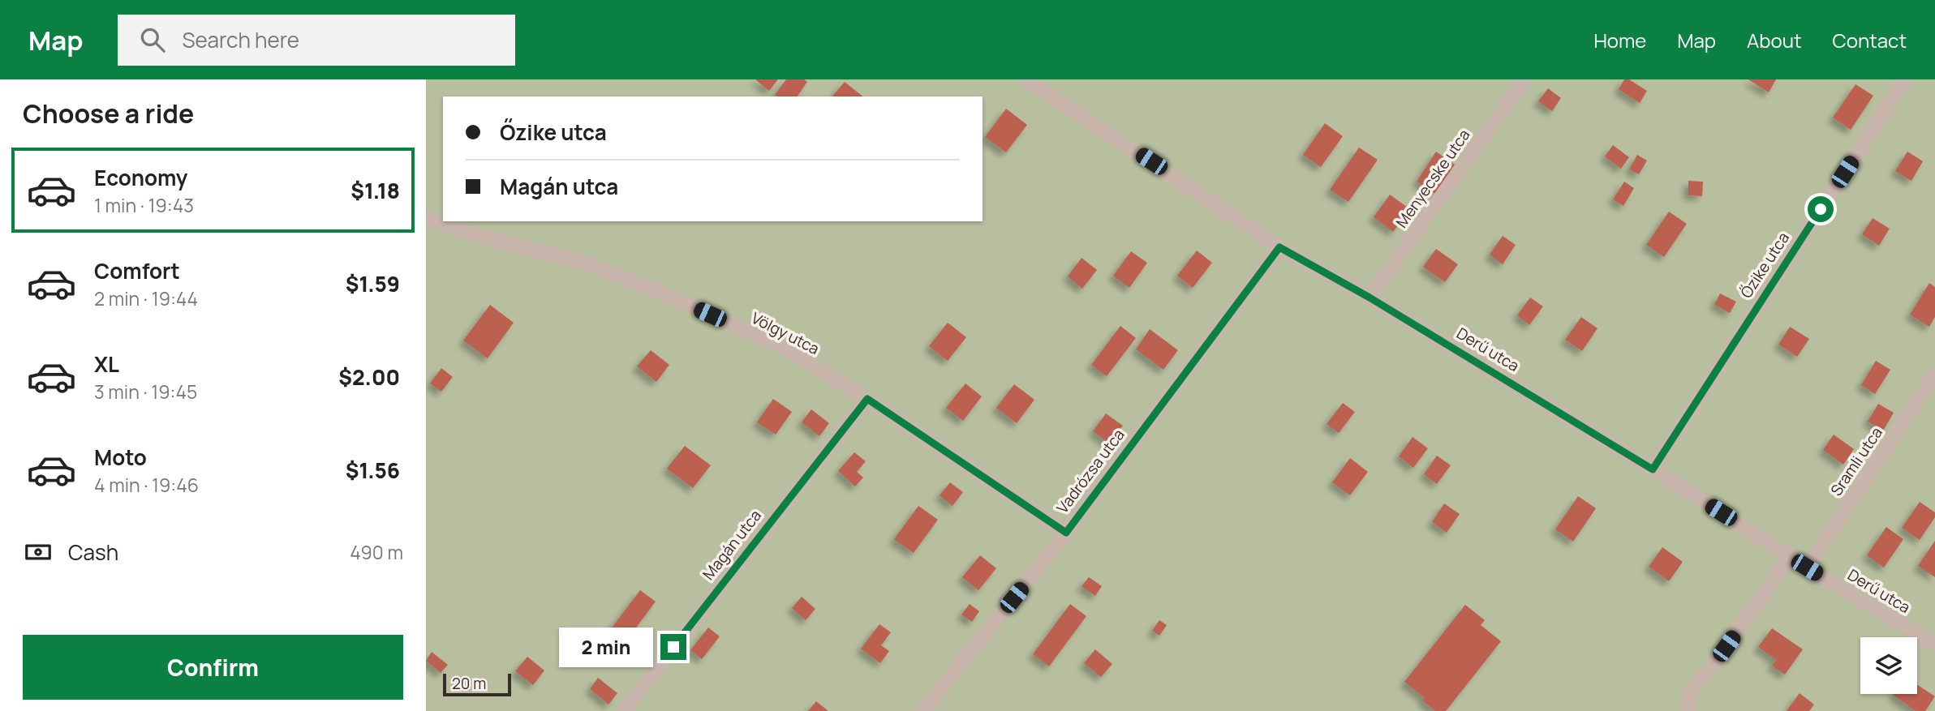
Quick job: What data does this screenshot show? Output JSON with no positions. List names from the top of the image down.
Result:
{
  "streets": {
    "street": [
      "Menyecske utca",
      "Őzike utca",
      "Völgy utca",
      "Derű utca",
      "Sramli utca",
      "Vadrózsa utca",
      "Magán utca"
    ]
  },
  "crossings": [
    ["Menyecske utca", "Derű utca"],
    ["Őzike utca", "Derű utca"],
    ["Völgy utca", "Vadrózsa utca"],
    ["Völgy utca", "Magán utca"],
    ["Derű utca", "Sramli utca"],
    ["Derű utca", "Vadrózsa utca"]
  ],
  "scale_bar": "20 m",
  "page": {
    "header": "Map",
    "search": "Search here",
    "nav": [
      "Home",
      "Map",
      "About",
      "Contact"
    ],
    "heading": "Choose a ride",
    "banner": ["Őzike utca", "Magán utca"],
    "list": [
      {
        "name": "Economy",
        "note": "1 min · 19:43",
        "value": "$1.18"
      },
      {
        "name": "Comfort",
        "note": "2 min · 19:44",
        "value": "$1.59"
      },
      {
        "name": "XL",
        "note": "3 min · 19:45",
        "value": "$2.00"
      },
      {
        "name": "Moto",
        "note": "4 min · 19:46",
        "value": "$1.56"
      }
    ],
    "pay": ["Cash", "490 m"],
    "buttons": "Confirm",
    "bubble": "2 min",
    "scale": "20 m"
  }
}
